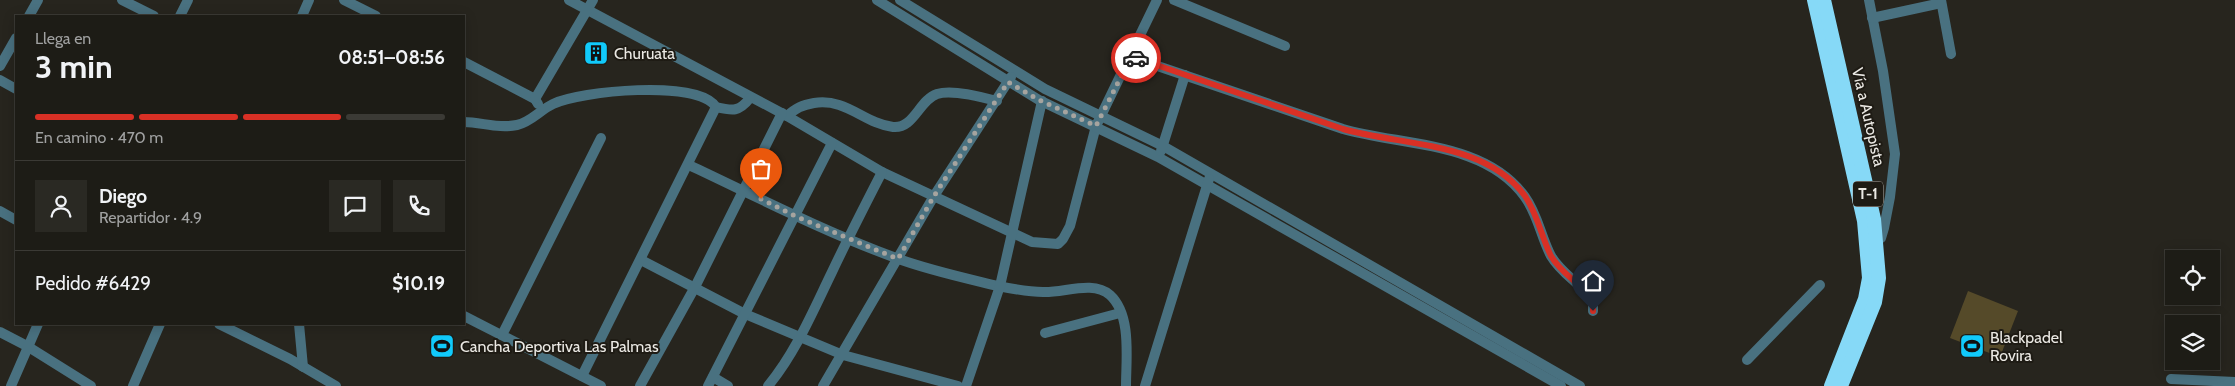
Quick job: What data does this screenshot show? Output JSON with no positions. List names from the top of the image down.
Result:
{
  "streets": {
    "highway": ["Vía a Autopista", "T-1"]
  },
  "places": {
    "building": ["Churuata"],
    "sports": ["Cancha Deportiva Las Palmas", "Blackpadel Rovira"]
  },
  "page": {
    "heading": ["3 min", "Llega en", "08:51–08:56"],
    "panel": [
      "Diego",
      "Repartidor · 4.9",
      "Pedido #6429",
      "$10.19"
    ],
    "bar": "En camino · 470 m"
  }
}
